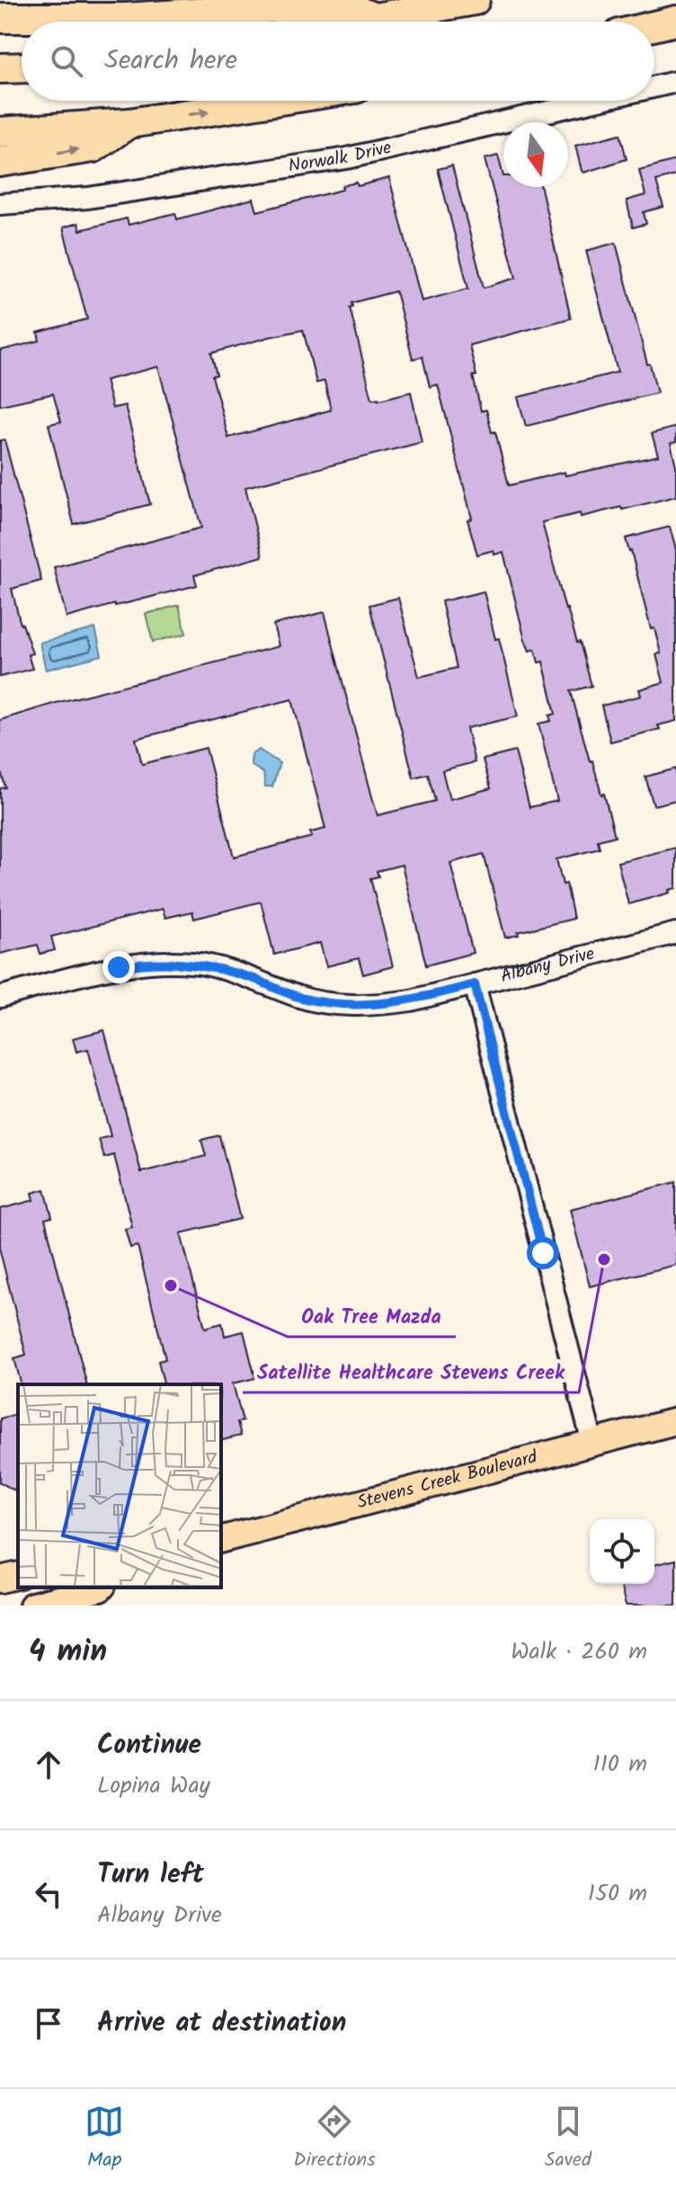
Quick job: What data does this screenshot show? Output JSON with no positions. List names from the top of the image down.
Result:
{
  "streets": {
    "main road": ["Stevens Creek Boulevard"],
    "street": ["Norwalk Drive", "Albany Drive"]
  },
  "places": ["Satellite Healthcare Stevens Creek", "Oak Tree Mazda"],
  "north": "bottom",
  "page": {
    "search": "Search here",
    "heading": ["4 min", "Walk · 260 m"],
    "list": [
      ["Continue", "Lopina Way", "110 m"],
      ["Turn left", "Albany Drive", "150 m"],
      "Arrive at destination"
    ],
    "nav": ["Map", "Directions", "Saved"]
  }
}
